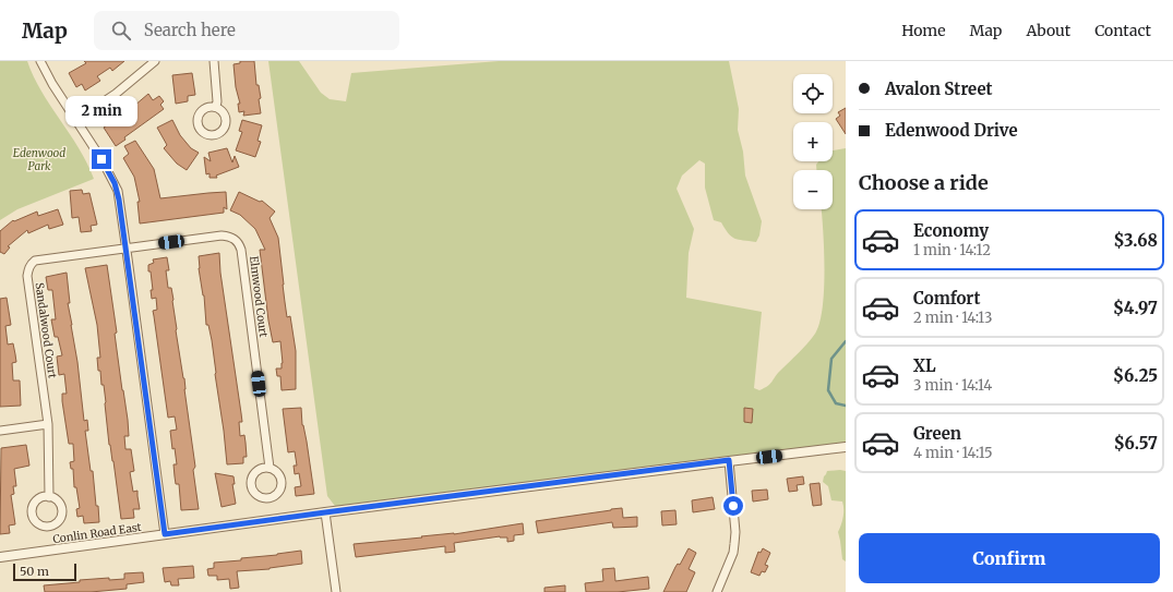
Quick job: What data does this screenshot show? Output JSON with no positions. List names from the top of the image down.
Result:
{
  "streets": {
    "street": ["Elmwood Court", "Sandalwood Court", "Conlin Road East"]
  },
  "crossings": [
    ["Elmwood Court", "Sandalwood Court"]
  ],
  "parks": ["Edenwood Park"],
  "scale_bar": "50 m",
  "page": {
    "header": "Map",
    "search": "Search here",
    "nav": [
      "Home",
      "Map",
      "About",
      "Contact"
    ],
    "banner": ["Avalon Street", "Edenwood Drive"],
    "map_buttons": ["+", "−"],
    "bubble": "2 min",
    "heading": "Choose a ride",
    "list": [
      {
        "name": "Economy",
        "note": "1 min · 14:12",
        "value": "$3.68"
      },
      {
        "name": "Comfort",
        "note": "2 min · 14:13",
        "value": "$4.97"
      },
      {
        "name": "XL",
        "note": "3 min · 14:14",
        "value": "$6.25"
      },
      {
        "name": "Green",
        "note": "4 min · 14:15",
        "value": "$6.57"
      }
    ],
    "buttons": "Confirm",
    "scale": "50 m"
  }
}
